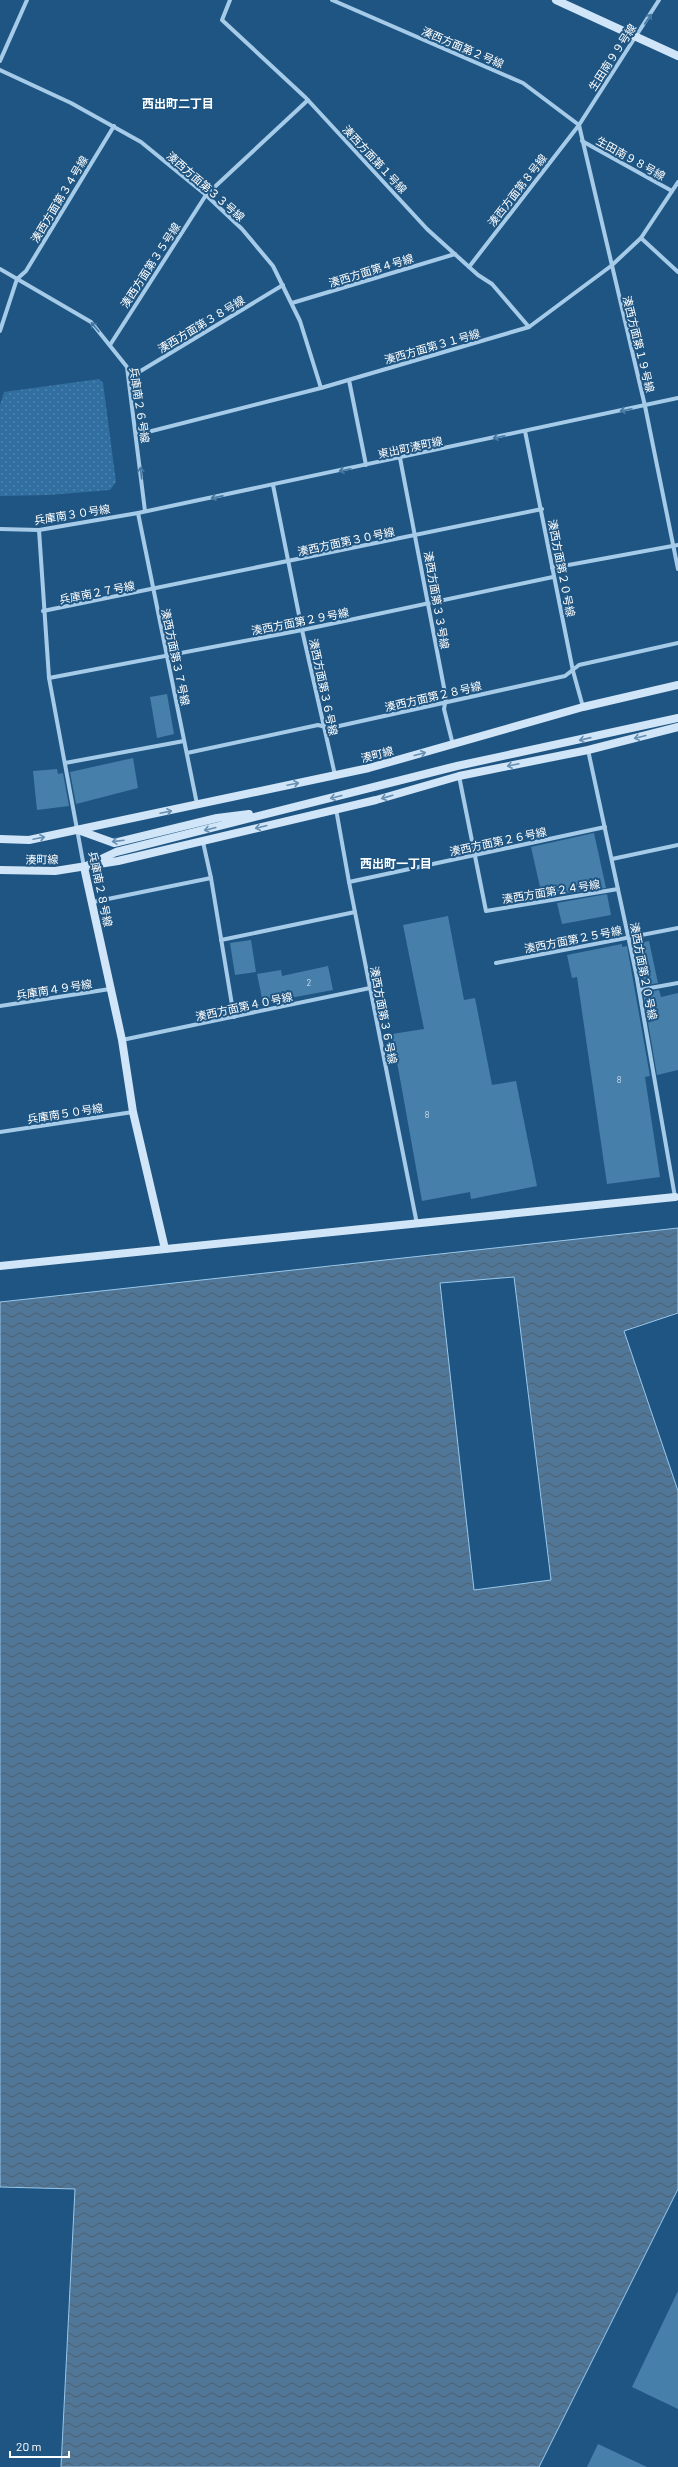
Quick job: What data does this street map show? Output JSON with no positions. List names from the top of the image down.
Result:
{
  "streets": {
    "street": [
      "湊西方面第２号線",
      "生田南９９号線",
      "生田南９８号線",
      "湊西方面第１号線",
      "湊西方面第３３号線",
      "湊西方面第８号線",
      "湊西方面第３４号線",
      "湊西方面第３５号線",
      "湊西方面第４号線",
      "湊西方面第３８号線",
      "湊西方面第１９号線",
      "湊西方面第３１号線",
      "兵庫南２６号線",
      "東出町湊町線",
      "兵庫南３０号線",
      "湊西方面第３０号線",
      "湊西方面第２０号線",
      "兵庫南２７号線",
      "湊西方面第２９号線",
      "湊西方面第３７号線",
      "湊西方面第３６号線",
      "湊西方面第２８号線",
      "湊町線",
      "湊西方面第２６号線",
      "兵庫南２８号線",
      "湊西方面第２４号線",
      "湊西方面第２５号線",
      "兵庫南４９号線",
      "湊西方面第４０号線",
      "兵庫南５０号線"
    ]
  },
  "crossings": [
    ["湊西方面第２号線", "生田南９９号線"],
    ["湊西方面第２号線", "湊西方面第８号線"],
    ["湊西方面第２号線", "湊西方面第１９号線"],
    ["生田南９９号線", "湊西方面第８号線"],
    ["生田南９９号線", "湊西方面第１９号線"],
    ["生田南９８号線", "湊西方面第１９号線"],
    ["生田南９８号線", "湊西方面第３１号線"],
    ["湊西方面第１号線", "湊西方面第８号線"],
    ["湊西方面第１号線", "湊西方面第３５号線"],
    ["湊西方面第１号線", "湊西方面第４号線"],
    ["湊西方面第１号線", "湊西方面第３１号線"],
    ["湊西方面第３３号線", "湊西方面第３４号線"],
    ["湊西方面第３３号線", "湊西方面第３５号線"],
    ["湊西方面第３３号線", "湊西方面第４号線"],
    ["湊西方面第３３号線", "湊西方面第３８号線"],
    ["湊西方面第３３号線", "湊西方面第３１号線"],
    ["湊西方面第３３号線", "東出町湊町線"],
    ["湊西方面第３３号線", "湊西方面第３０号線"],
    ["湊西方面第３３号線", "湊西方面第２９号線"],
    ["湊西方面第３３号線", "湊西方面第２８号線"],
    ["湊西方面第３３号線", "湊町線"],
    ["湊西方面第８号線", "湊西方面第１９号線"],
    ["湊西方面第３４号線", "兵庫南２６号線"],
    ["湊西方面第３５号線", "兵庫南２６号線"],
    ["湊西方面第３８号線", "兵庫南２６号線"],
    ["湊西方面第１９号線", "湊西方面第３１号線"],
    ["湊西方面第１９号線", "東出町湊町線"],
    ["湊西方面第３１号線", "兵庫南２６号線"],
    ["兵庫南２６号線", "東出町湊町線"],
    ["兵庫南２６号線", "兵庫南３０号線"],
    ["東出町湊町線", "兵庫南３０号線"],
    ["東出町湊町線", "湊西方面第２０号線"],
    ["東出町湊町線", "湊西方面第３６号線"],
    ["兵庫南３０号線", "湊西方面第３７号線"],
    ["兵庫南３０号線", "兵庫南２８号線"],
    ["湊西方面第３０号線", "湊西方面第２０号線"],
    ["湊西方面第３０号線", "兵庫南２７号線"],
    ["湊西方面第３０号線", "湊西方面第３７号線"],
    ["湊西方面第３０号線", "湊西方面第３６号線"],
    ["湊西方面第２０号線", "湊西方面第２９号線"],
    ["湊西方面第２０号線", "湊西方面第２８号線"],
    ["湊西方面第２０号線", "湊町線"],
    ["湊西方面第２０号線", "湊西方面第２６号線"],
    ["湊西方面第２０号線", "湊西方面第２４号線"],
    ["湊西方面第２０号線", "湊西方面第２５号線"],
    ["兵庫南２７号線", "湊西方面第３７号線"],
    ["兵庫南２７号線", "兵庫南２８号線"],
    ["湊西方面第２９号線", "湊西方面第３７号線"],
    ["湊西方面第２９号線", "湊西方面第３６号線"],
    ["湊西方面第２９号線", "兵庫南２８号線"],
    ["湊西方面第３７号線", "湊西方面第２８号線"],
    ["湊西方面第３７号線", "湊町線"],
    ["湊西方面第３６号線", "湊西方面第２８号線"],
    ["湊西方面第３６号線", "湊町線"],
    ["湊西方面第３６号線", "湊西方面第２６号線"],
    ["湊西方面第３６号線", "湊西方面第４０号線"],
    ["湊町線", "兵庫南２８号線"],
    ["湊西方面第２６号線", "湊西方面第２４号線"],
    ["兵庫南２８号線", "兵庫南４９号線"],
    ["兵庫南２８号線", "湊西方面第４０号線"],
    ["兵庫南２８号線", "兵庫南５０号線"]
  ],
  "one_way": ["兵庫南２６号線", "東出町湊町線"],
  "districts": ["西出町二丁目", "西出町一丁目"],
  "house_numbers": ["2", "8", "8"],
  "scale_bar": "20 m"
}
